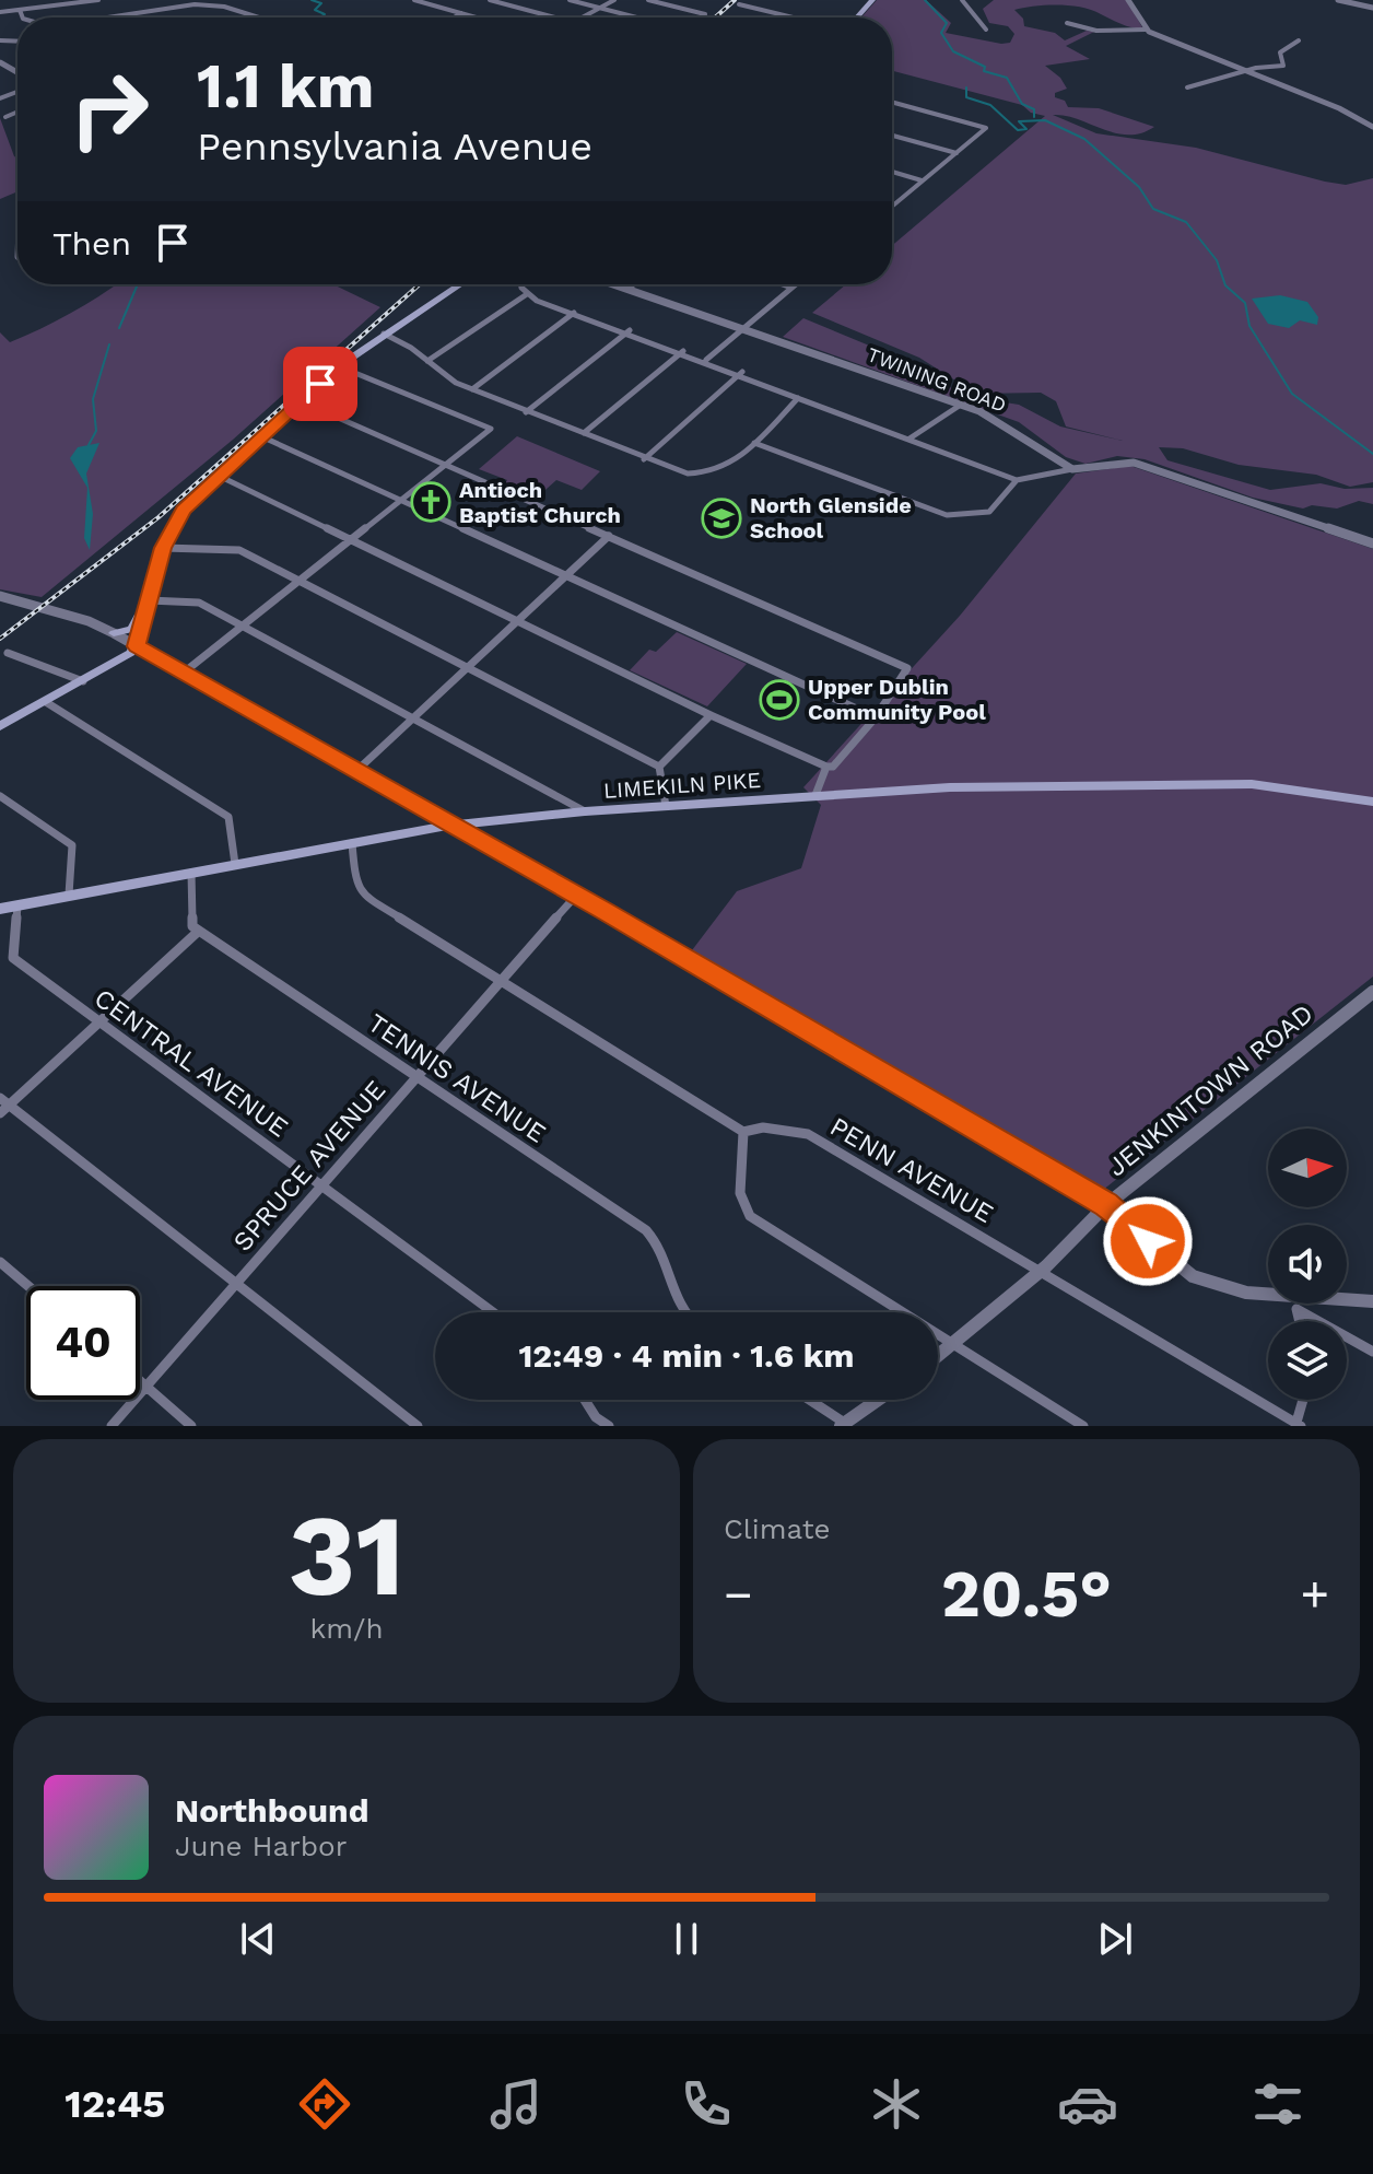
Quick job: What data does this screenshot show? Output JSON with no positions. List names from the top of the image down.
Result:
{
  "streets": {
    "main road": ["LIMEKILN PIKE"],
    "street": [
      "TWINING ROAD",
      "CENTRAL AVENUE",
      "TENNIS AVENUE",
      "JENKINTOWN ROAD",
      "SPRUCE AVENUE",
      "PENN AVENUE"
    ]
  },
  "crossings": [
    ["LIMEKILN PIKE", "CENTRAL AVENUE"],
    ["CENTRAL AVENUE", "SPRUCE AVENUE"],
    ["TENNIS AVENUE", "SPRUCE AVENUE"],
    ["JENKINTOWN ROAD", "PENN AVENUE"]
  ],
  "places": {
    "church": ["Antioch Baptist Church"],
    "school or university": ["North Glenside School"],
    "sports": ["Upper Dublin Community Pool"]
  },
  "north": "right",
  "page": {
    "turn": ["1.1 km", "Pennsylvania Avenue"],
    "then": "Then",
    "limit": "40",
    "trip": "12:49 · 4 min · 1.6 km",
    "tile": [
      ["31", "km/h"],
      "Climate"
    ],
    "heat": ["−", "20.5°", "+"],
    "song": ["Northbound", "June Harbor"],
    "tabs": "12:45"
  }
}
